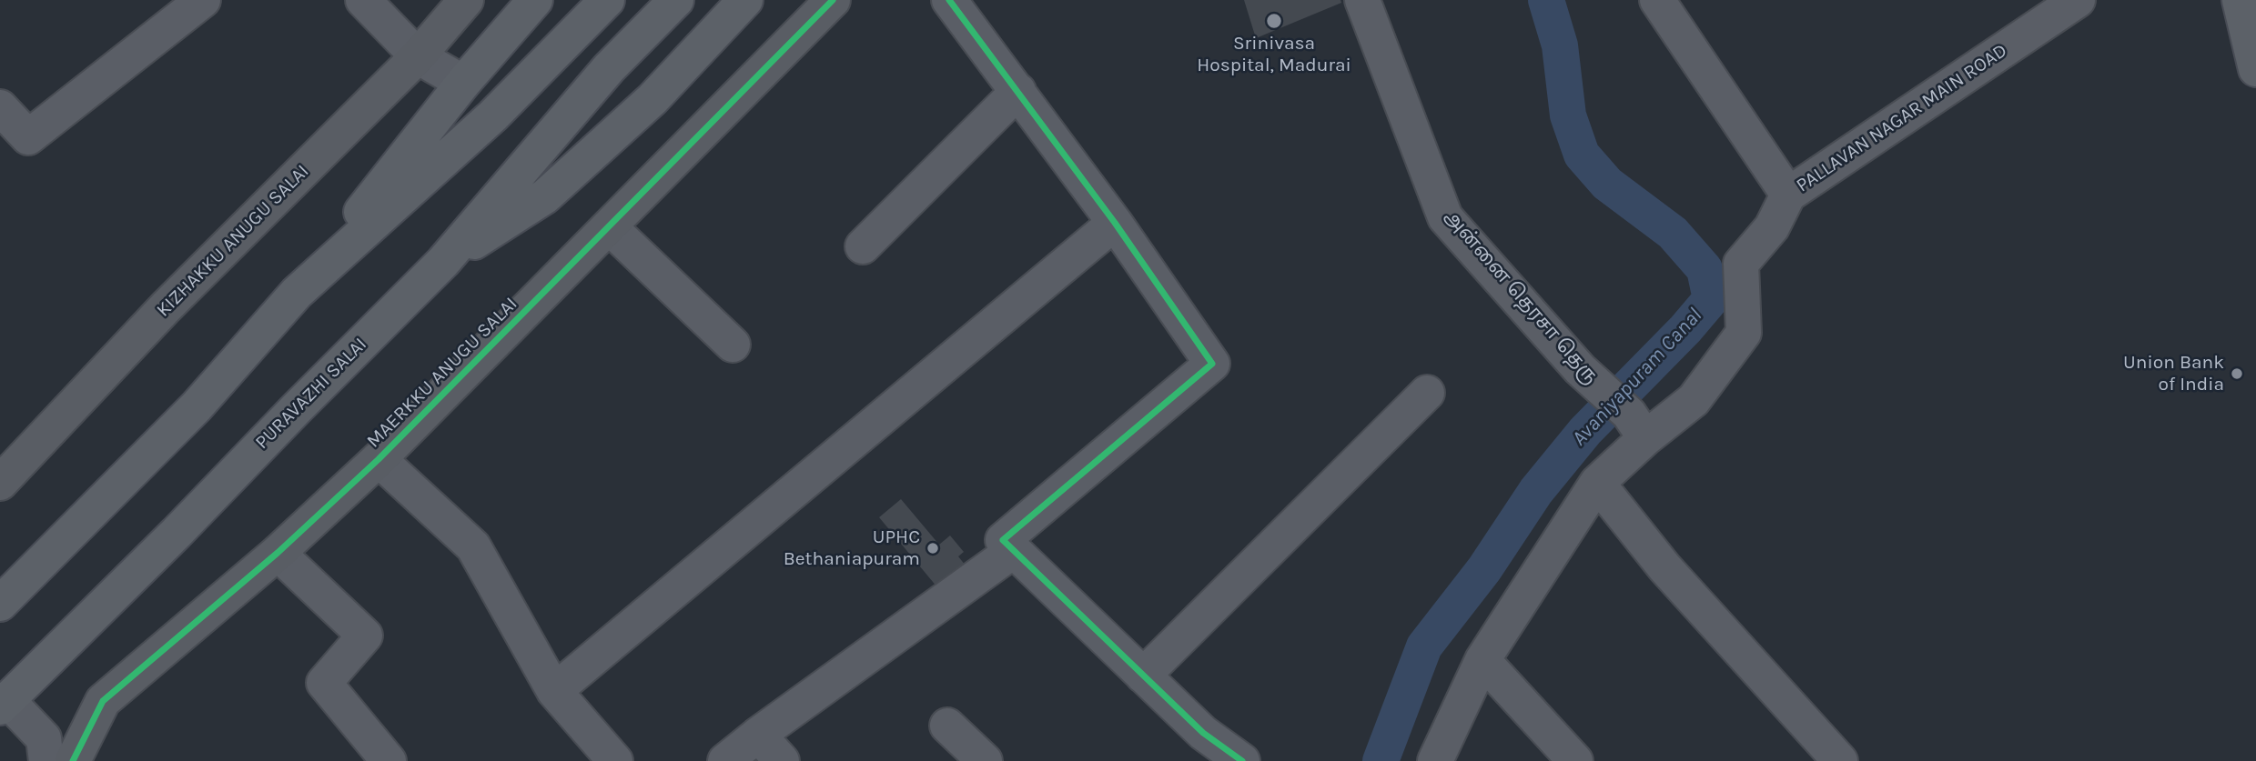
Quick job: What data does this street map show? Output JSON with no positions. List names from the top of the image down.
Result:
{
  "streets": {
    "main road": ["PURAVAZHI SALAI"],
    "street": [
      "PALLAVAN NAGAR MAIN ROAD",
      "KIZHAKKU ANUGU SALAI",
      "அன்னை தெரசா தெரு",
      "MAERKKU ANUGU SALAI"
    ]
  },
  "crossings": [
    ["PALLAVAN NAGAR MAIN ROAD", "அன்னை தெரசா தெரு"]
  ],
  "water": ["Avaniyapuram Canal"],
  "places": ["Srinivasa Hospital, Madurai", "Union Bank of India", "UPHC Bethaniapuram"]
}
